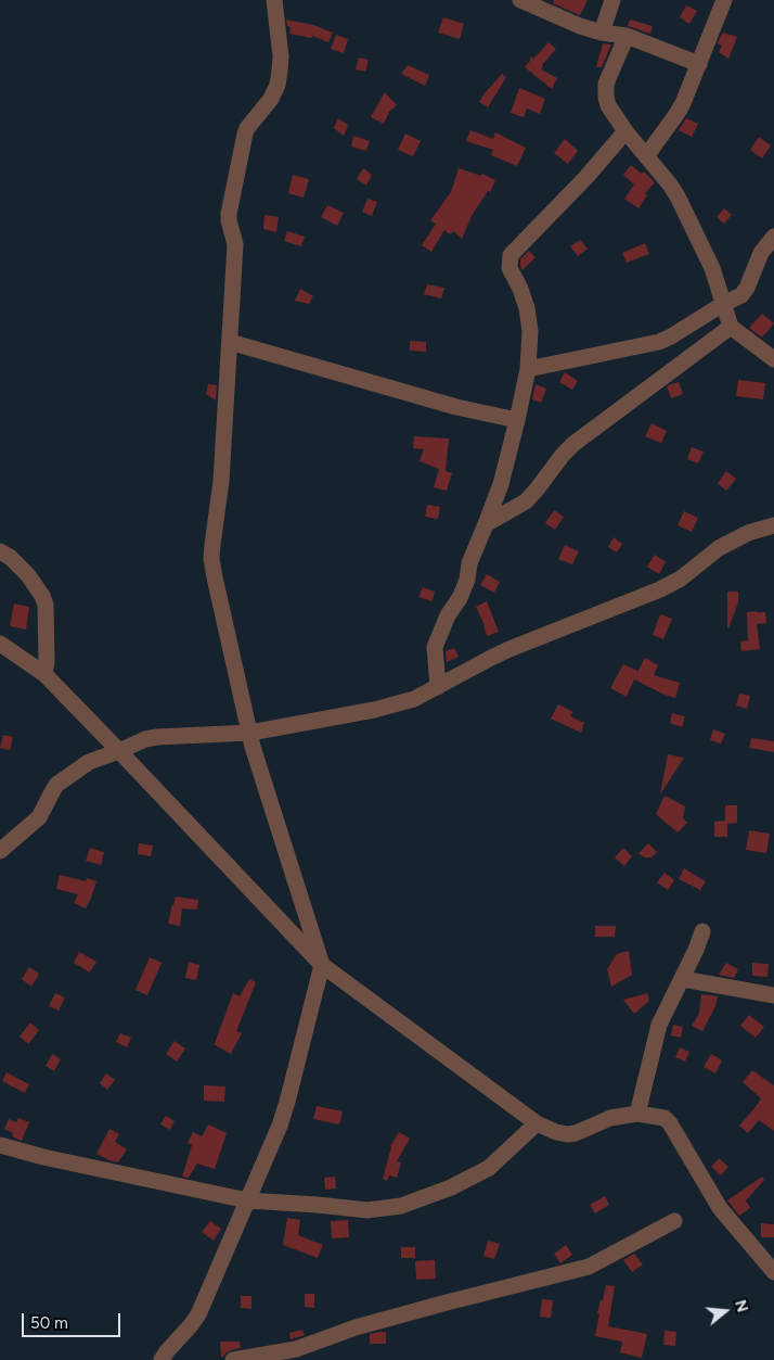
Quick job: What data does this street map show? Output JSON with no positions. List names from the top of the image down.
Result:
{
  "scale_bar": "50 m",
  "north": "right"
}
